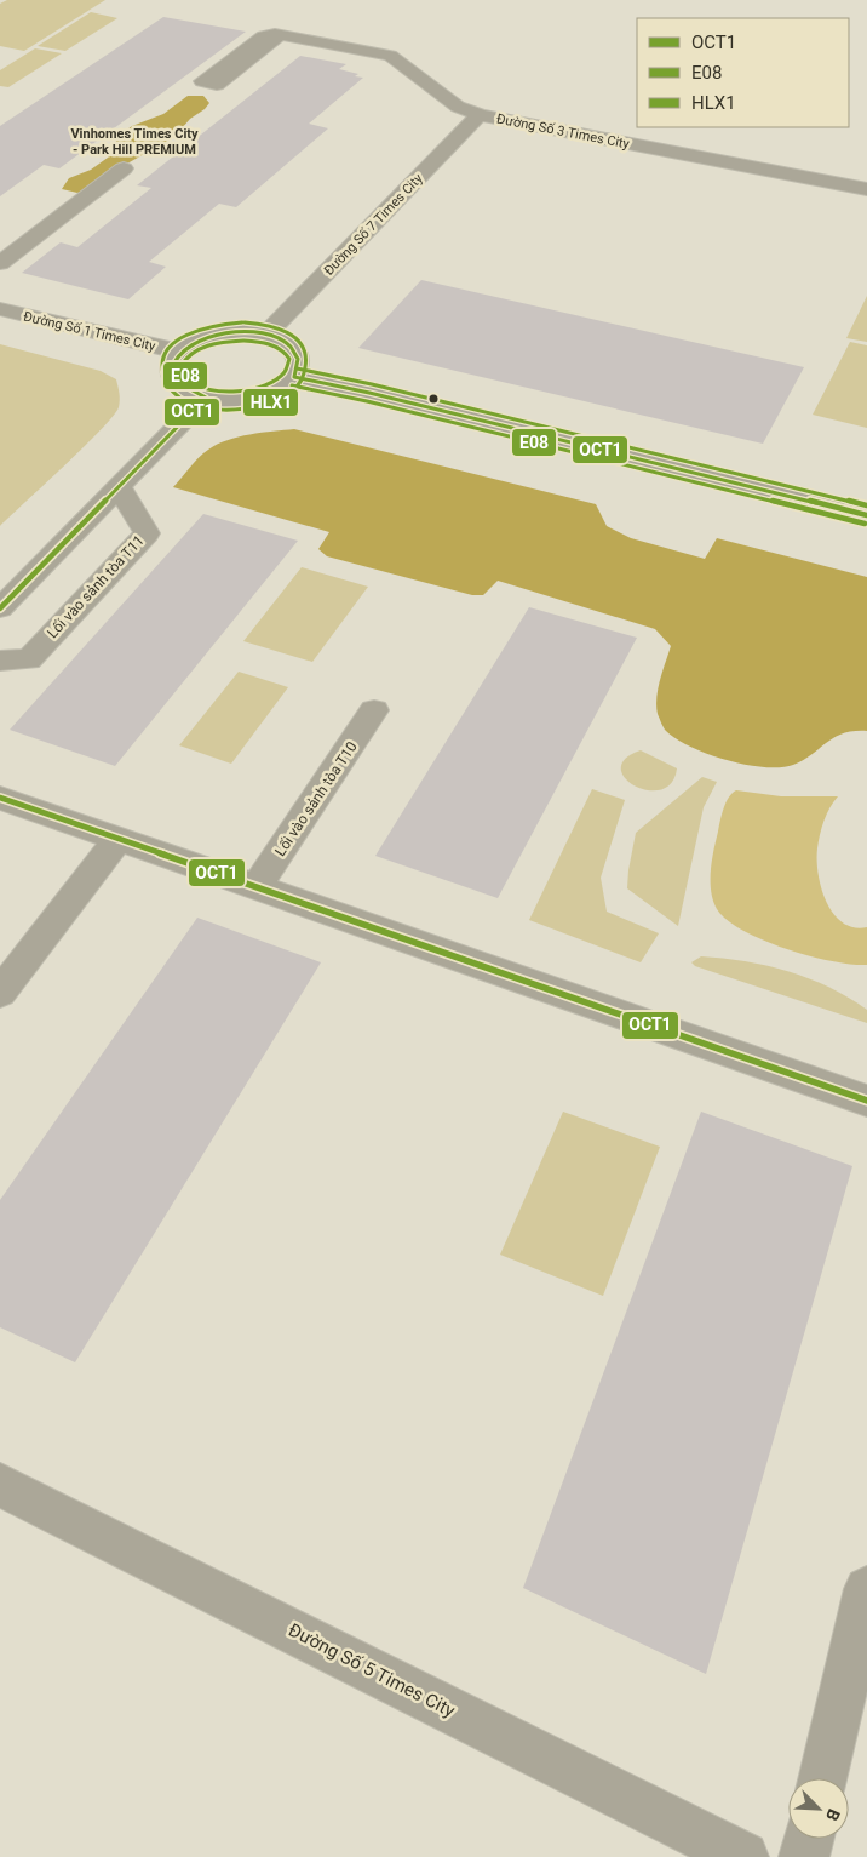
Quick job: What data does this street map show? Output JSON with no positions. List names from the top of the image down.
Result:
{
  "streets": {
    "street": [
      "Đường Số 3 Times City",
      "Đường Số 7 Times City",
      "Đường Số 1 Times City",
      "Lối vào sảnh tòa T11",
      "Lối vào sảnh tòa T10",
      "Đường Số 5 Times City"
    ]
  },
  "crossings": [
    ["Đường Số 3 Times City", "Đường Số 7 Times City"]
  ],
  "districts": ["Vinhomes Times City - Park Hill PREMIUM"],
  "lines": ["transit line HLX1", "transit line OCT1", "transit line E08"],
  "legend": ["OCT1", "E08", "HLX1"],
  "north": "bottom right"
}
